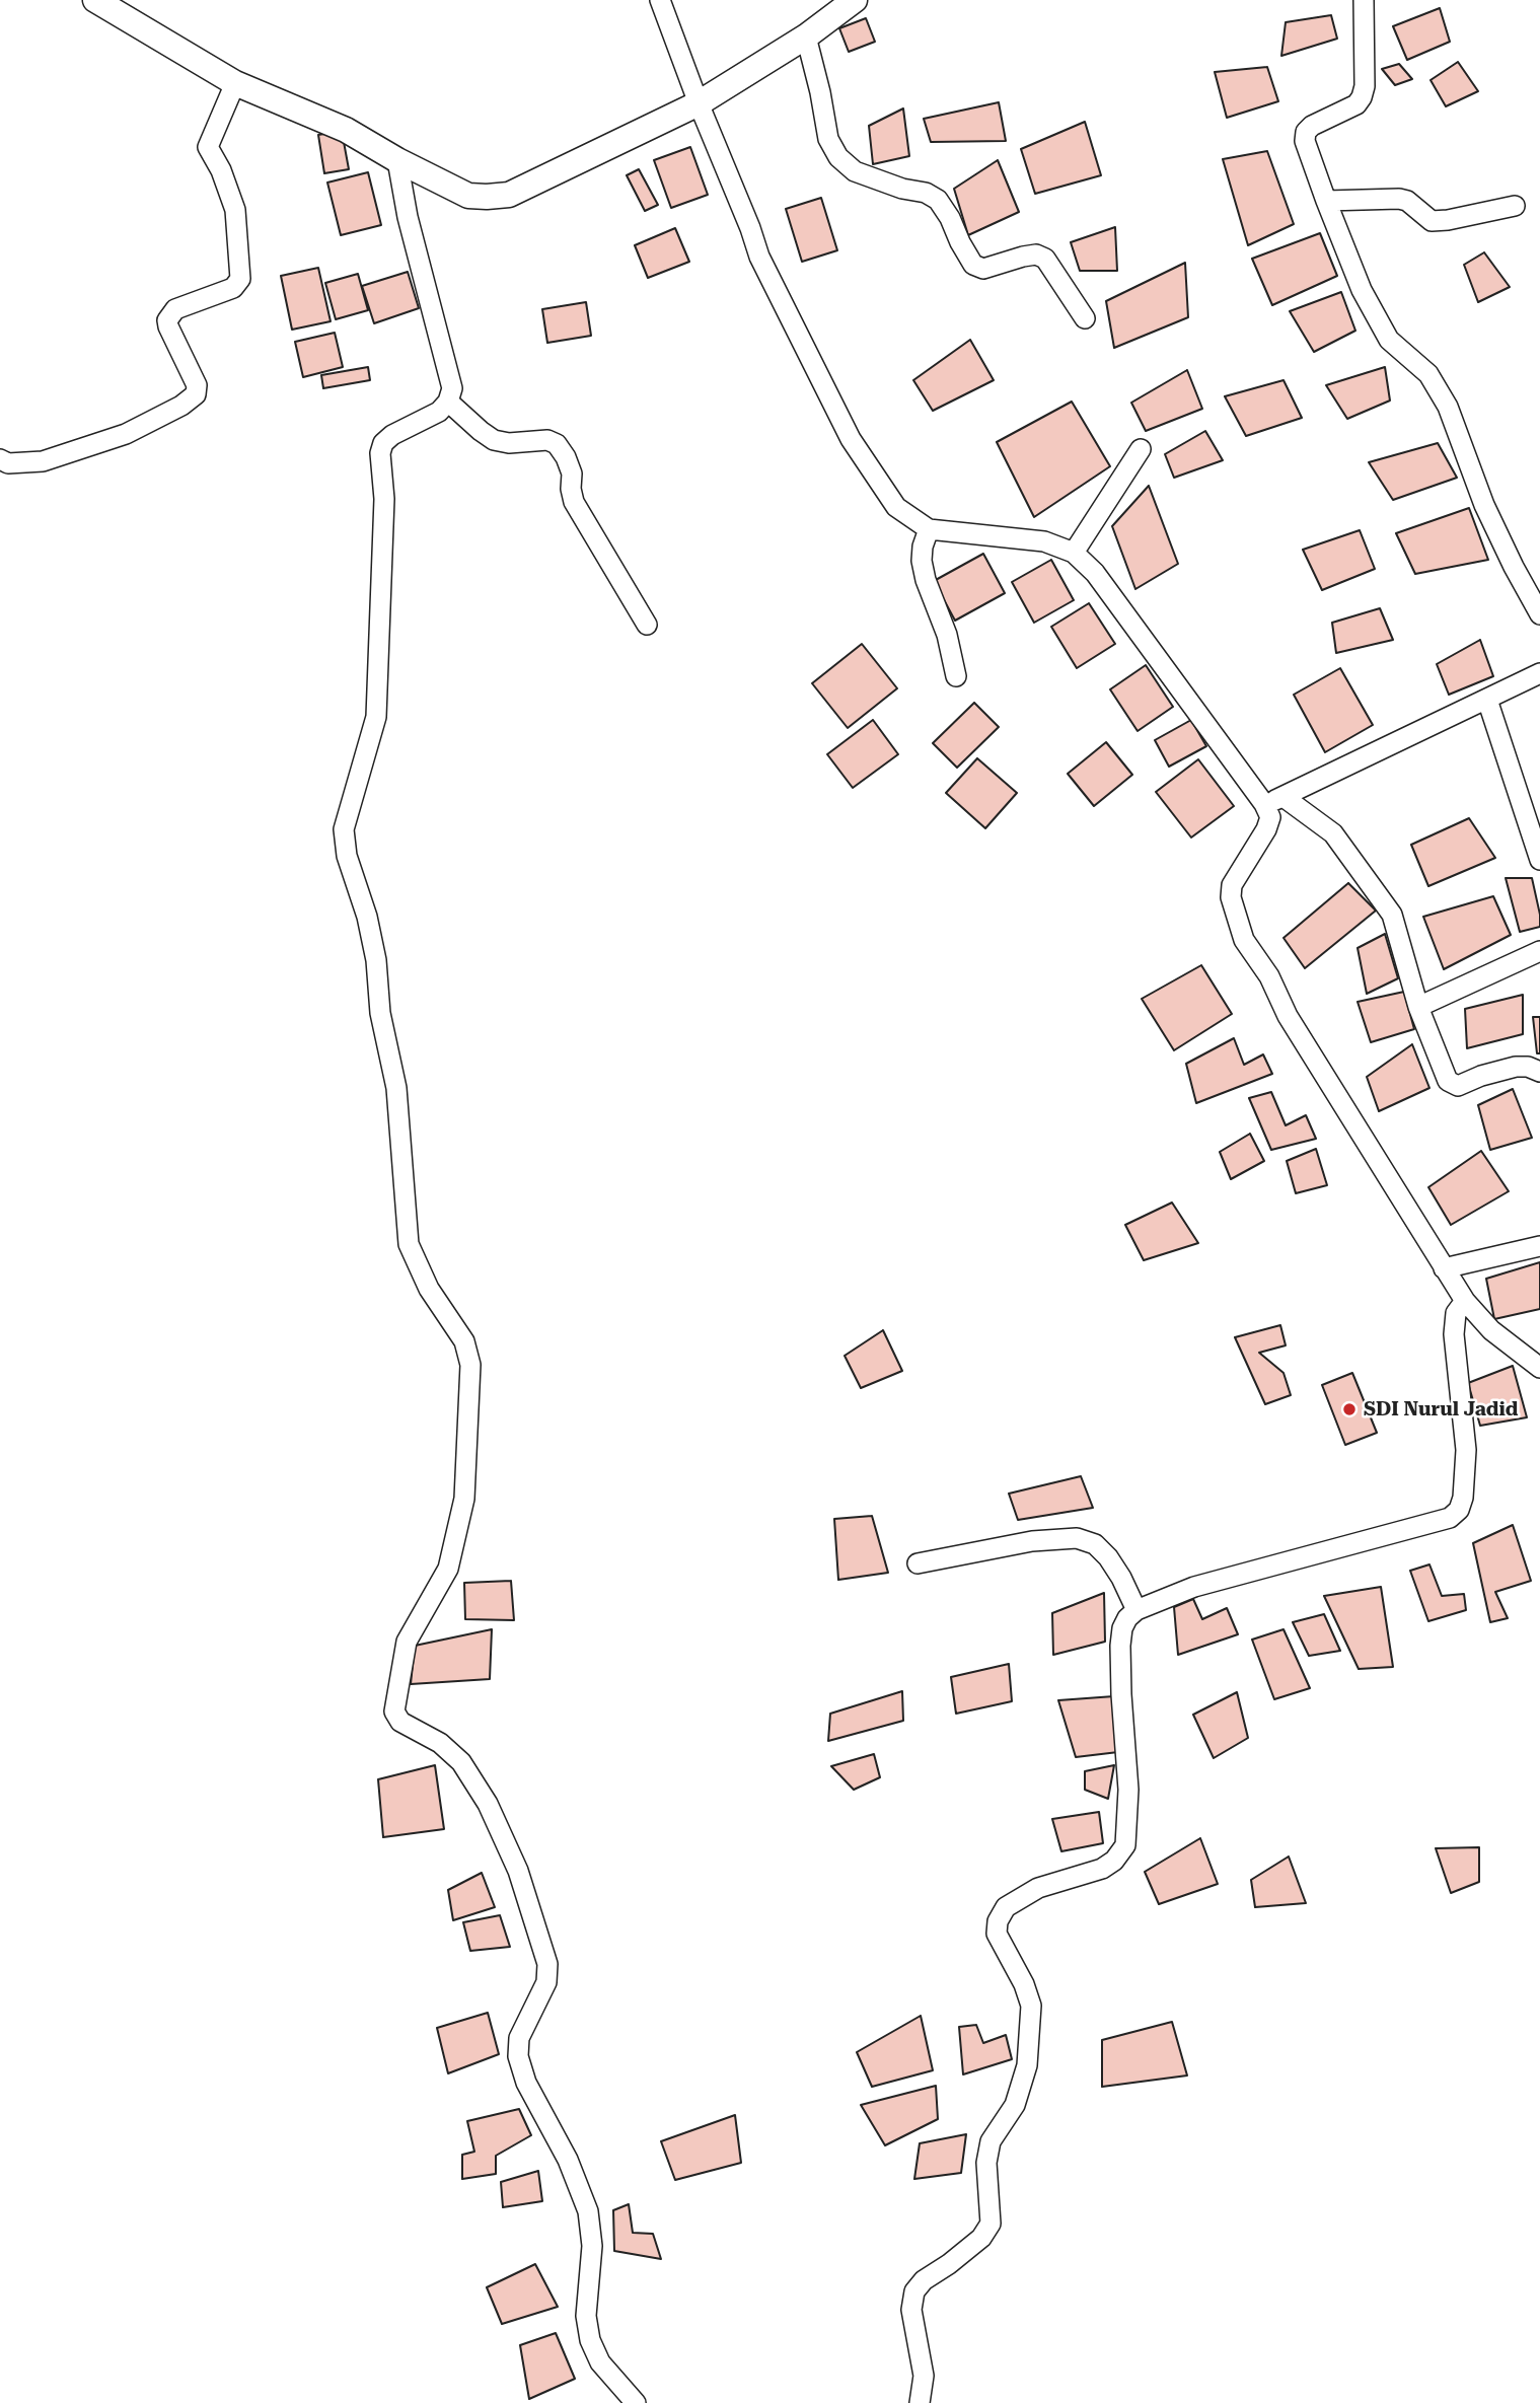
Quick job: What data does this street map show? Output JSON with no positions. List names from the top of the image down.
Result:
{
  "places": ["SDI Nurul Jadid"]
}
